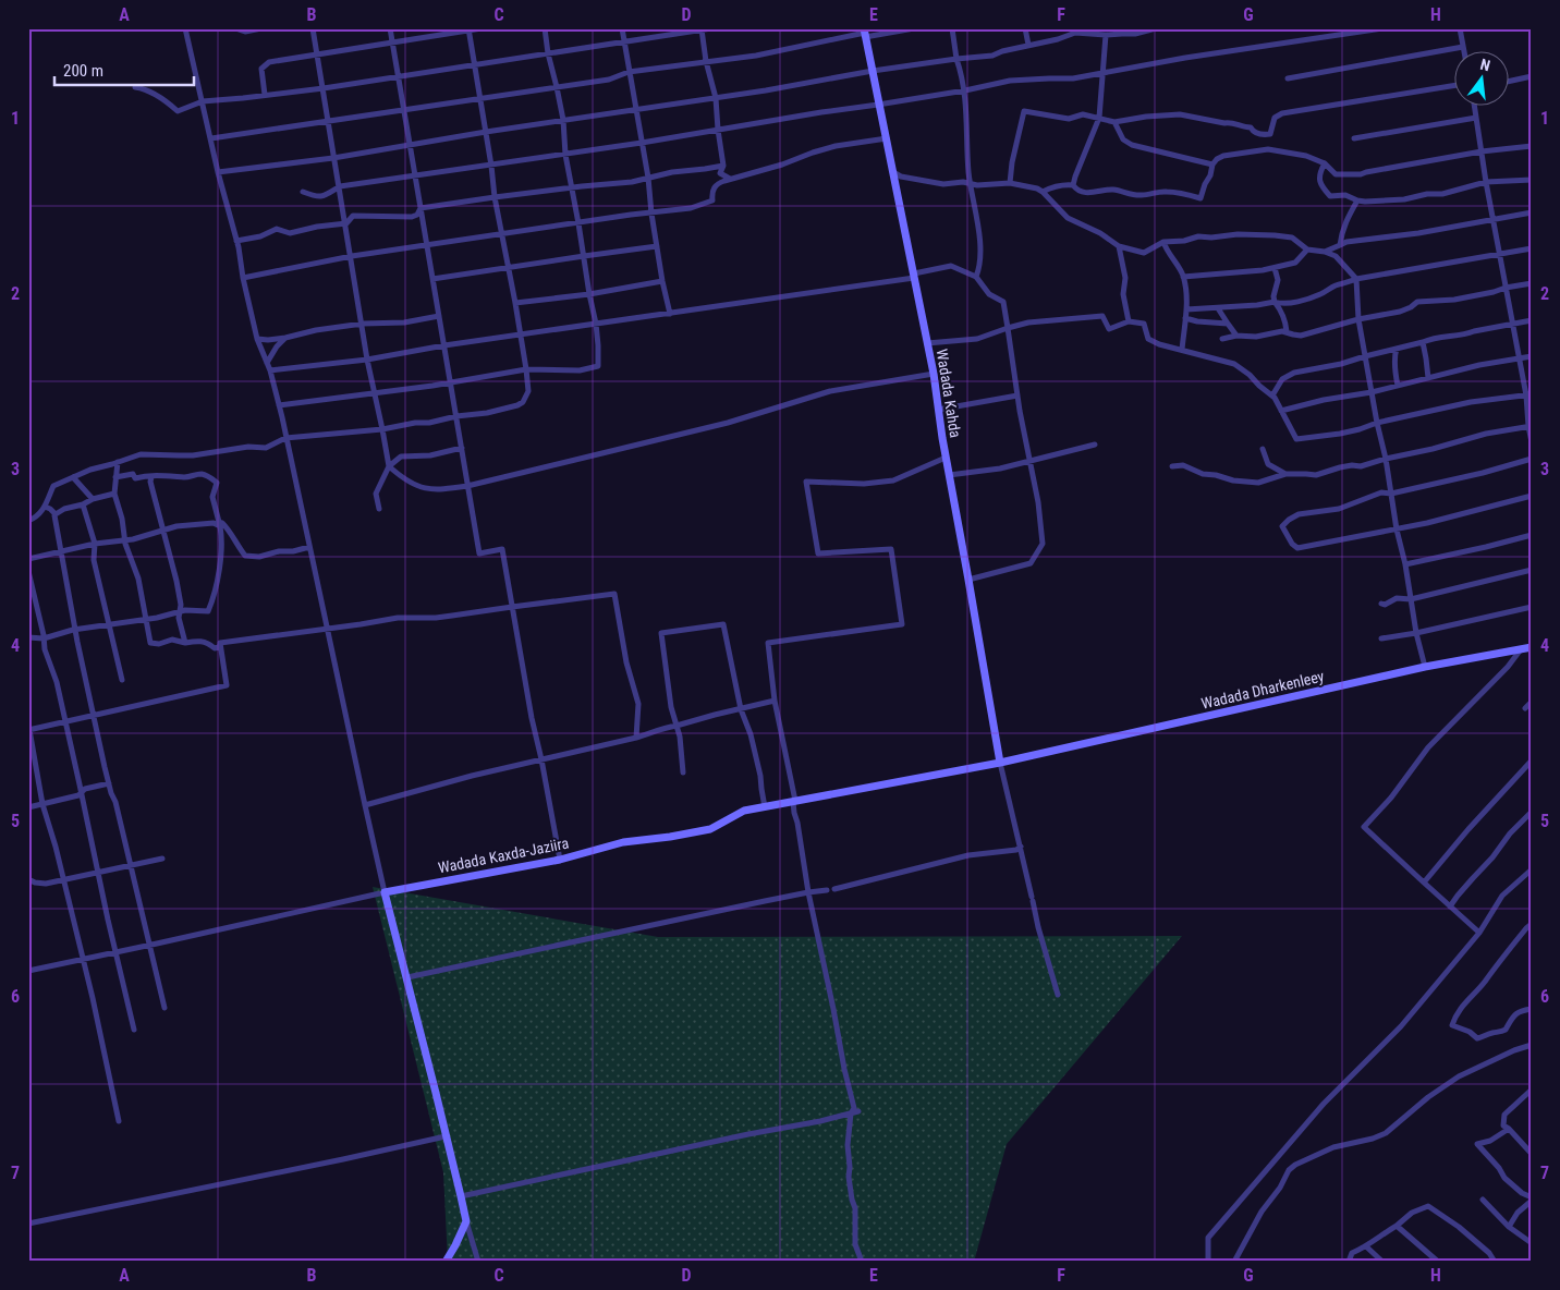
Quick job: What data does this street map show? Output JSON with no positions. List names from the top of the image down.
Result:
{
  "streets": {
    "main road": ["Wadada Kahda", "Wadada Dharkenleey", "Wadada Kaxda-Jaziira"]
  },
  "crossings": [
    ["Wadada Kahda", "Wadada Dharkenleey"],
    ["Wadada Kahda", "Wadada Kaxda-Jaziira"],
    ["Wadada Dharkenleey", "Wadada Kaxda-Jaziira"]
  ],
  "scale_bar": "200 m",
  "north": "top",
  "grid": {
    "columns": [
      "A",
      "B",
      "C",
      "D",
      "E",
      "F",
      "G",
      "H"
    ],
    "rows": [
      "1",
      "2",
      "3",
      "4",
      "5",
      "6",
      "7"
    ]
  }
}
